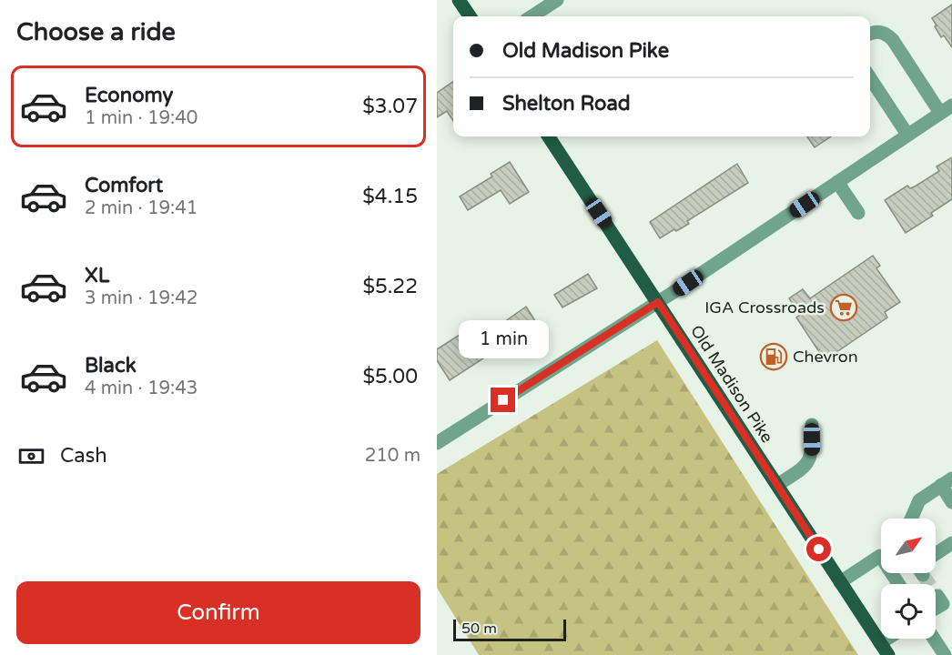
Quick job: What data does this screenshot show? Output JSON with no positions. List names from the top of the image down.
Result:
{
  "streets": {
    "main road": ["Old Madison Pike"]
  },
  "places": {
    "supermarket": ["IGA Crossroads"],
    "fuel station": ["Chevron"]
  },
  "scale_bar": "50 m",
  "north": "top right",
  "page": {
    "heading": "Choose a ride",
    "banner": ["Old Madison Pike", "Shelton Road"],
    "list": [
      {
        "name": "Economy",
        "note": "1 min · 19:40",
        "value": "$3.07"
      },
      {
        "name": "Comfort",
        "note": "2 min · 19:41",
        "value": "$4.15"
      },
      {
        "name": "XL",
        "note": "3 min · 19:42",
        "value": "$5.22"
      },
      {
        "name": "Black",
        "note": "4 min · 19:43",
        "value": "$5.00"
      }
    ],
    "bubble": "1 min",
    "pay": ["Cash", "210 m"],
    "buttons": "Confirm",
    "scale": "50 m"
  }
}
